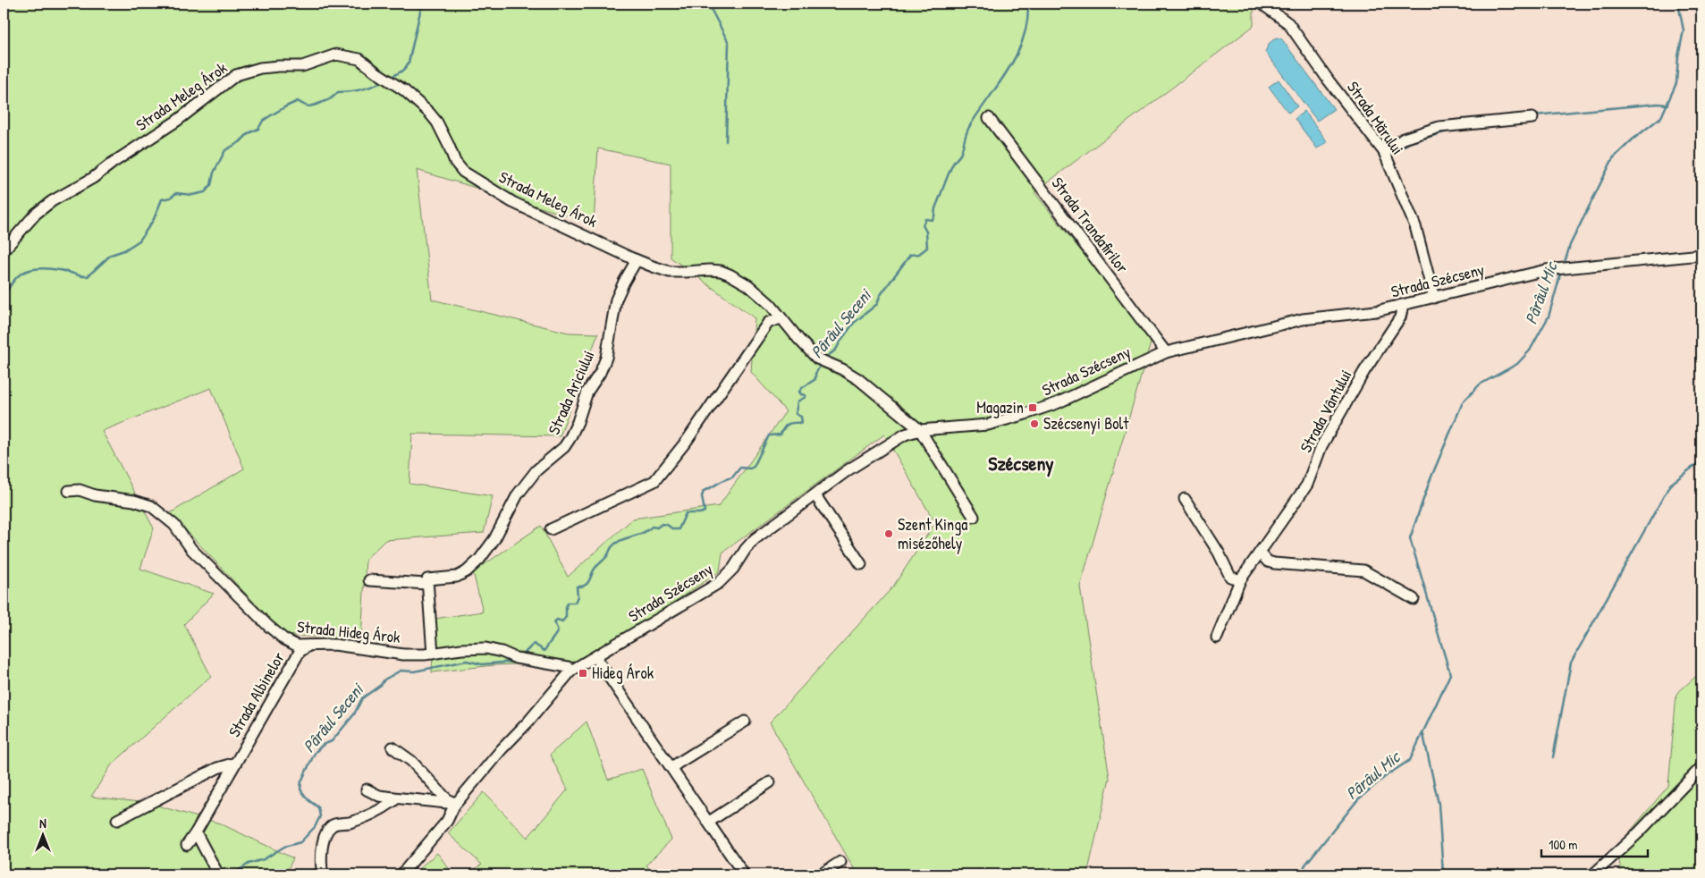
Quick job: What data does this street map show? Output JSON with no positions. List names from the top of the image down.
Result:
{
  "streets": {
    "street": [
      "Strada Meleg Árok",
      "Strada Mărului",
      "Strada Trandafirilor",
      "Strada Szécseny",
      "Strada Ariciului",
      "Strada Vântului",
      "Strada Hideg Árok",
      "Strada Albinelor"
    ]
  },
  "crossings": [
    ["Strada Meleg Árok", "Strada Szécseny"],
    ["Strada Meleg Árok", "Strada Ariciului"],
    ["Strada Mărului", "Strada Szécseny"],
    ["Strada Trandafirilor", "Strada Szécseny"],
    ["Strada Szécseny", "Strada Vântului"],
    ["Strada Szécseny", "Strada Hideg Árok"],
    ["Strada Hideg Árok", "Strada Albinelor"]
  ],
  "districts": ["Szécseny"],
  "water": ["Pârâul Mic", "Pârâul Seceni"],
  "places": {
    "transit": ["Magazin", "Hideg Árok"],
    "other": ["Szécsenyi Bolt", "Szent Kinga misézőhely"]
  },
  "scale_bar": "100 m",
  "north": "top"
}
